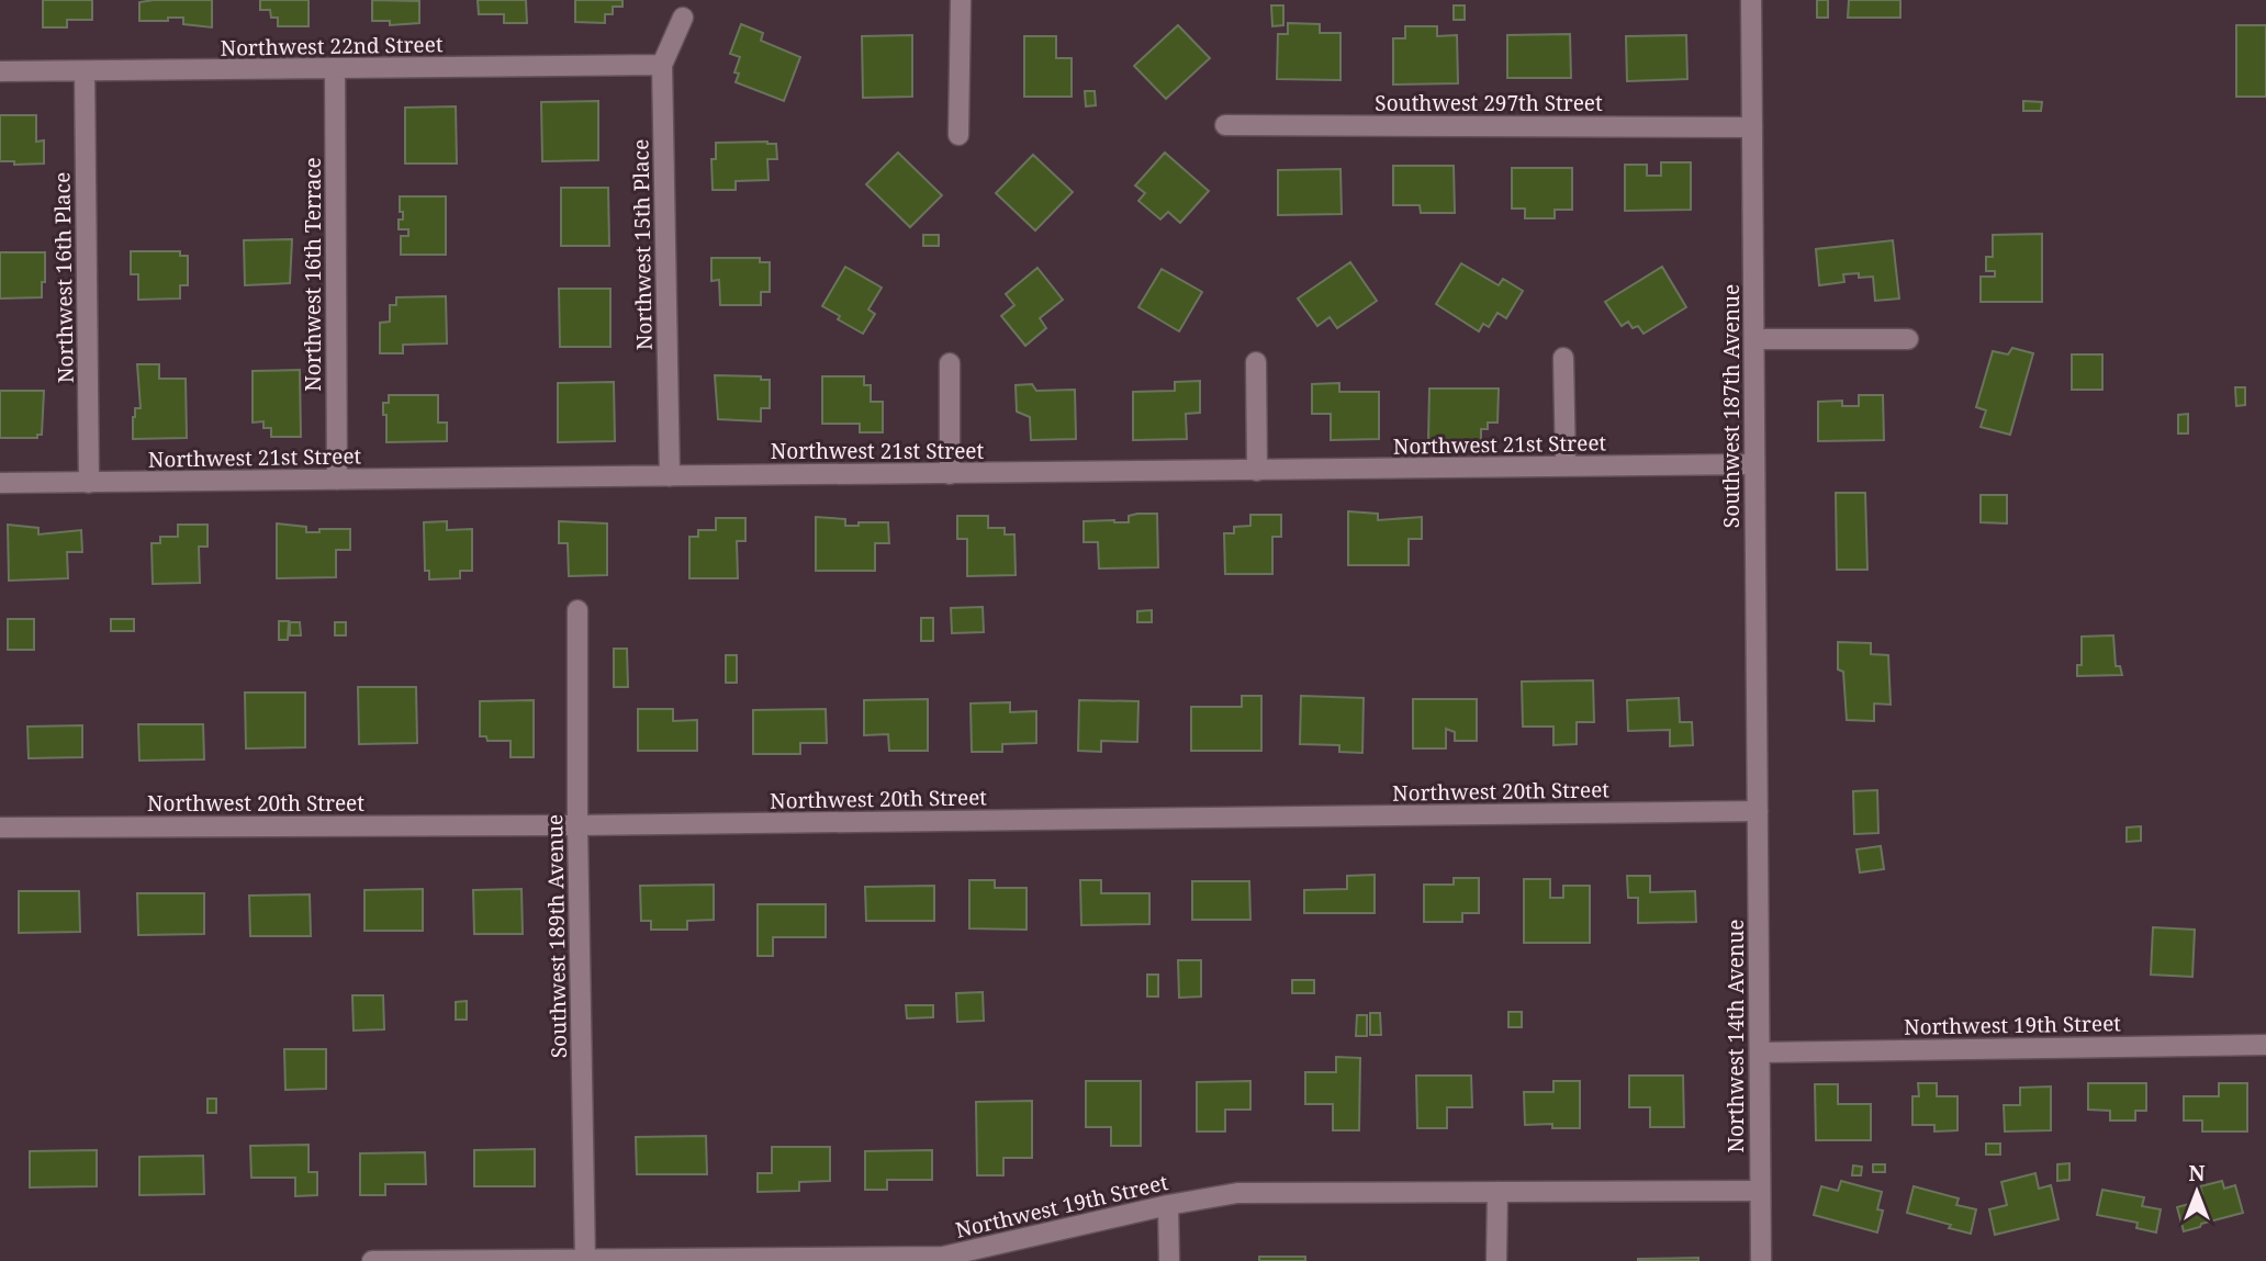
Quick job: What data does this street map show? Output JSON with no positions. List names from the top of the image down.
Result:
{
  "streets": {
    "street": [
      "Northwest 22nd Street",
      "Southwest 297th Street",
      "Northwest 15th Place",
      "Northwest 16th Terrace",
      "Northwest 16th Place",
      "Southwest 187th Avenue",
      "Northwest 21st Street",
      "Northwest 20th Street",
      "Southwest 189th Avenue",
      "Northwest 19th Street",
      "Northwest 14th Avenue"
    ]
  },
  "crossings": [
    ["Northwest 22nd Street", "Northwest 15th Place"],
    ["Northwest 22nd Street", "Northwest 16th Terrace"],
    ["Northwest 22nd Street", "Northwest 16th Place"],
    ["Southwest 297th Street", "Southwest 187th Avenue"],
    ["Northwest 15th Place", "Northwest 21st Street"],
    ["Northwest 16th Terrace", "Northwest 21st Street"],
    ["Northwest 16th Place", "Northwest 21st Street"],
    ["Southwest 187th Avenue", "Northwest 21st Street"],
    ["Southwest 187th Avenue", "Northwest 20th Street"],
    ["Southwest 187th Avenue", "Northwest 14th Avenue"],
    ["Northwest 20th Street", "Southwest 189th Avenue"],
    ["Northwest 20th Street", "Northwest 14th Avenue"],
    ["Southwest 189th Avenue", "Northwest 19th Street"],
    ["Northwest 19th Street", "Northwest 14th Avenue"]
  ],
  "north": "top"
}
